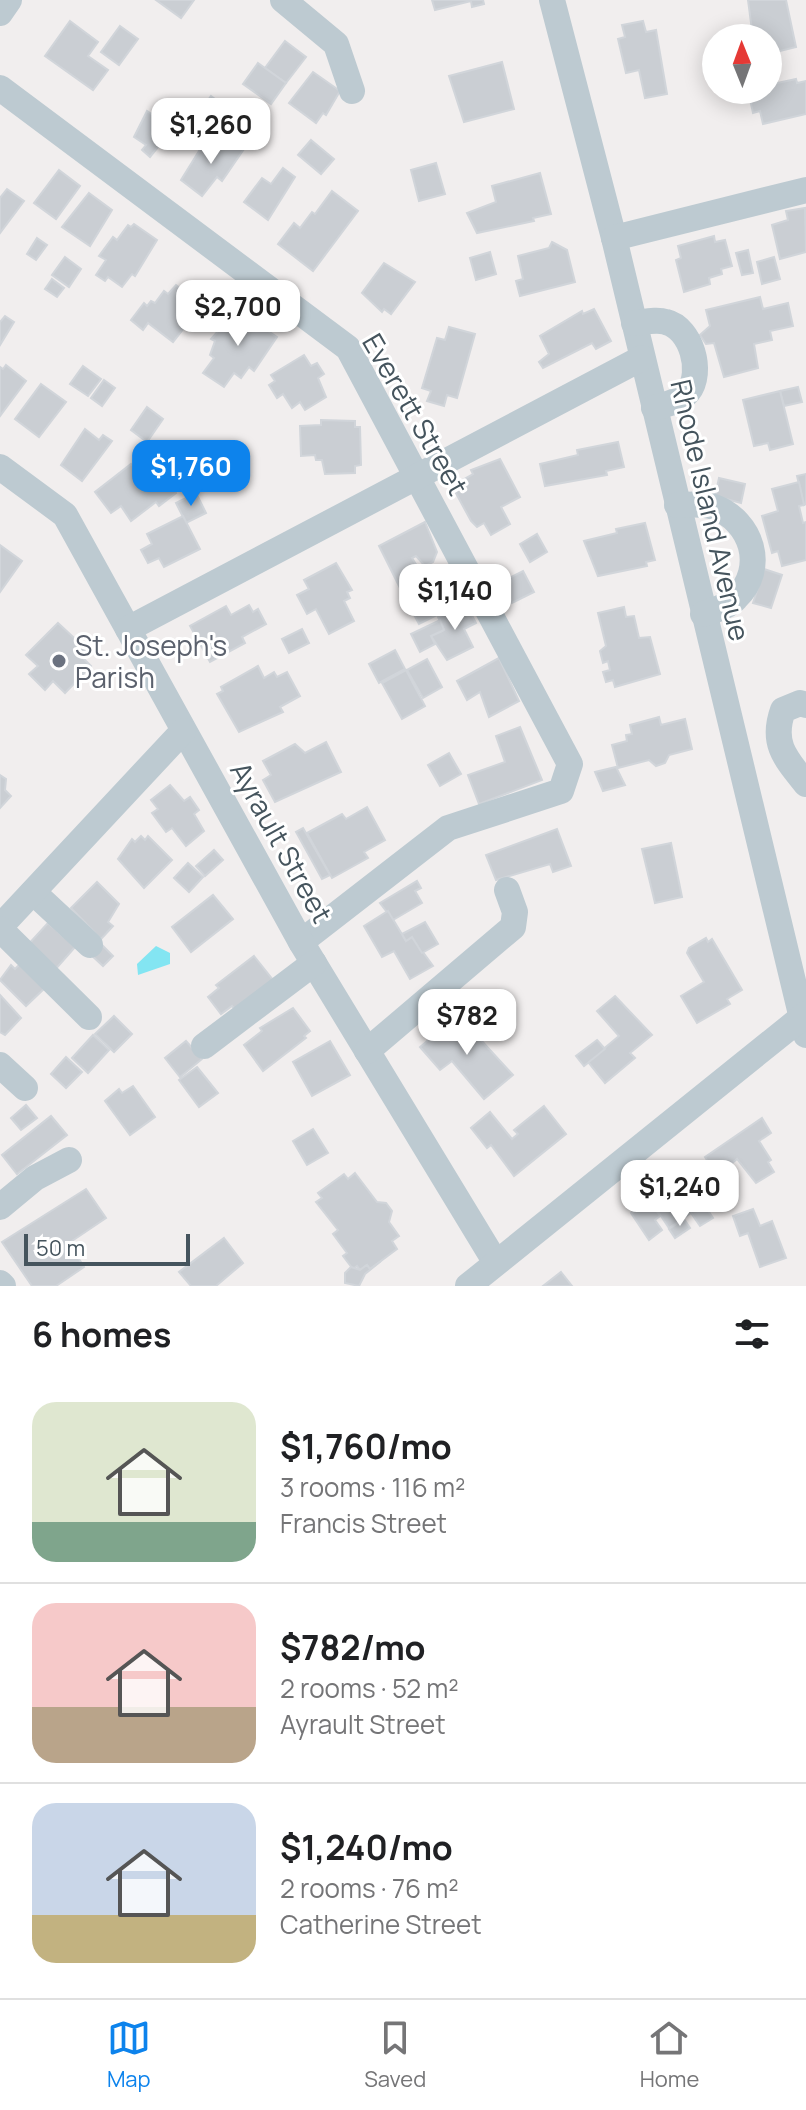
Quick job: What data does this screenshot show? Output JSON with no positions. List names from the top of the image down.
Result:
{
  "streets": {
    "street": ["Everett Street", "Rhode Island Avenue", "Ayrault Street"]
  },
  "crossings": [
    ["Everett Street", "Ayrault Street"]
  ],
  "places": ["St. Joseph's Parish"],
  "scale_bar": "50 m",
  "north": "top",
  "page": {
    "price": [
      "$1,260",
      "$2,700",
      "$1,760",
      "$1,140",
      "$782",
      "$1,240"
    ],
    "scale": "50 m",
    "heading": "6 homes",
    "list": [
      {
        "name": "$1,760/mo",
        "note": "3 rooms · 116 m² · Francis Street"
      },
      {
        "name": "$782/mo",
        "note": "2 rooms · 52 m² · Ayrault Street"
      },
      {
        "name": "$1,240/mo",
        "note": "2 rooms · 76 m² · Catherine Street"
      }
    ],
    "tabs": ["Map", "Saved", "Home"]
  }
}
